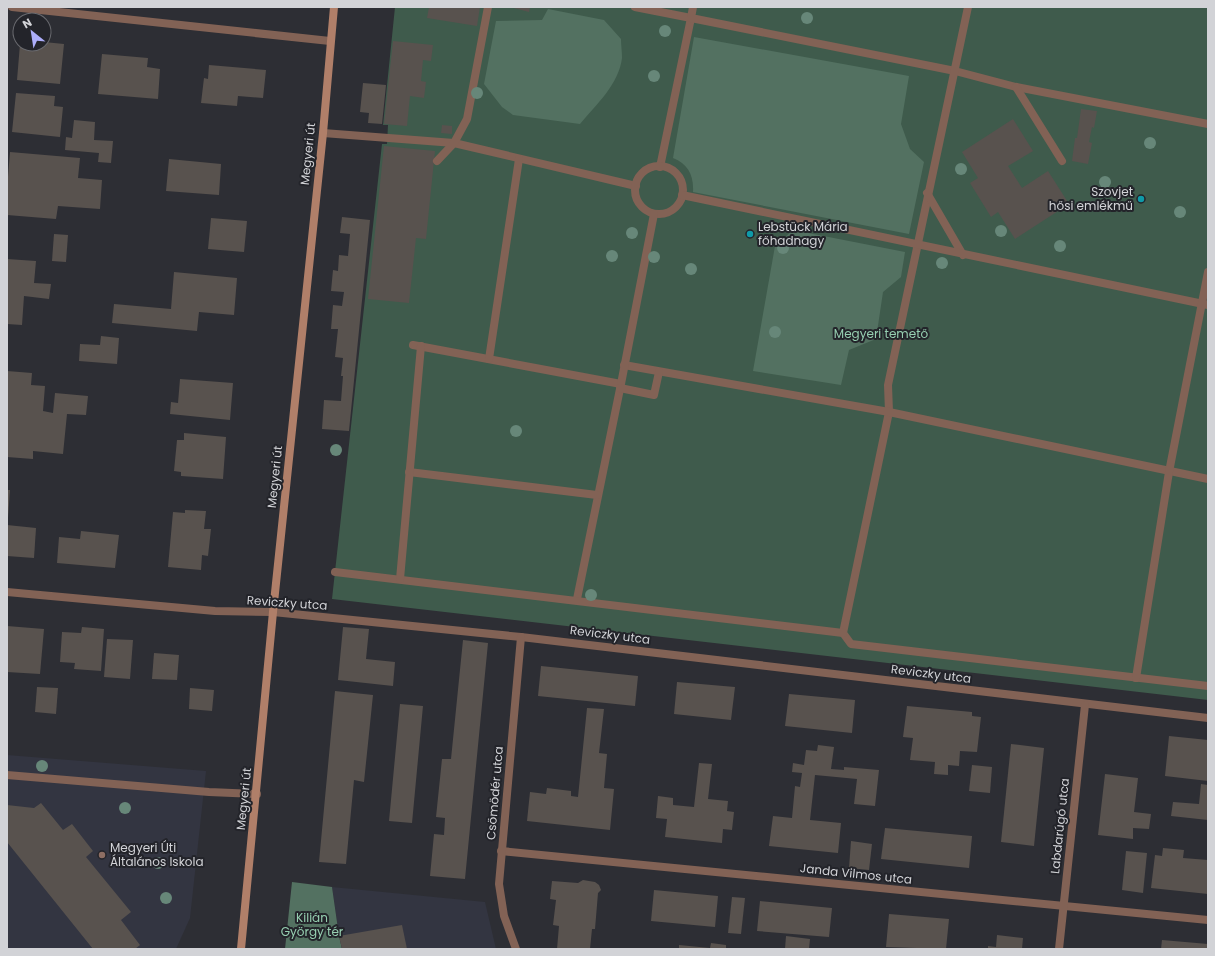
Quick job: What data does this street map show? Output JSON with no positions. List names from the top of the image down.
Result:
{
  "streets": {
    "main road": ["Megyeri út"],
    "street": [
      "Reviczky utca",
      "Csömödér utca",
      "Labdarúgó utca",
      "Janda Vilmos utca"
    ]
  },
  "crossings": [
    ["Megyeri út", "Reviczky utca"],
    ["Reviczky utca", "Csömödér utca"],
    ["Reviczky utca", "Labdarúgó utca"],
    ["Csömödér utca", "Janda Vilmos utca"],
    ["Labdarúgó utca", "Janda Vilmos utca"]
  ],
  "parks": ["Megyeri temető", "Kilián György tér"],
  "places": ["Szovjet hősi emlékmű", "Lebstück Mária főhadnagy", "Megyeri Úti Általános Iskola"],
  "north": "top left"
}
